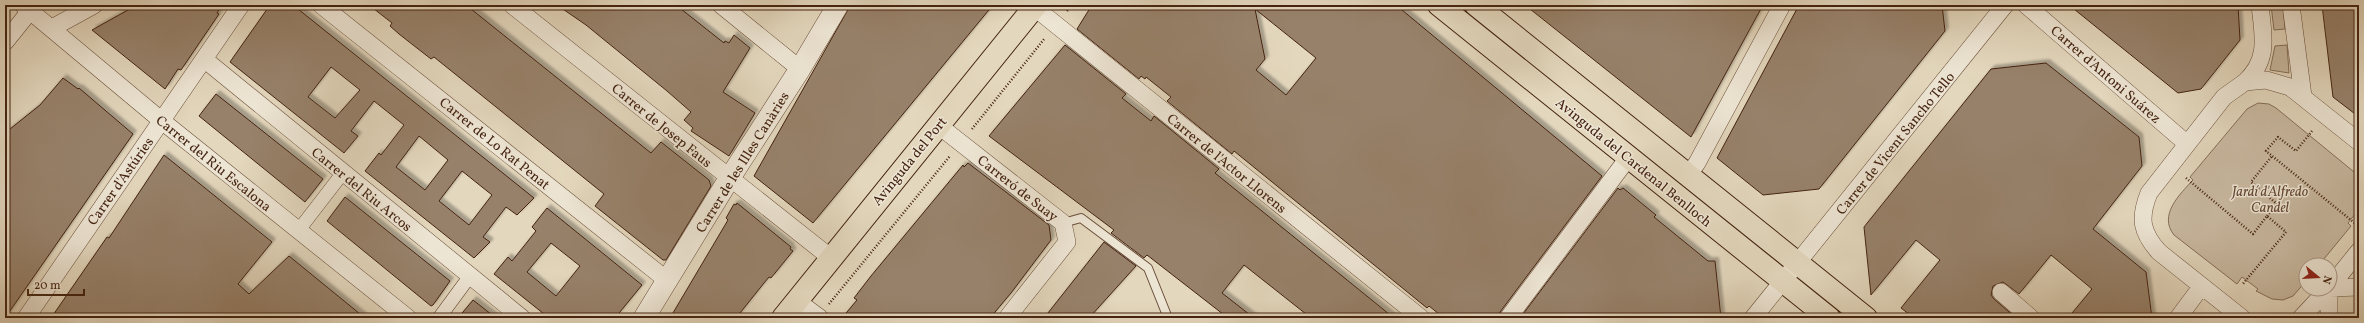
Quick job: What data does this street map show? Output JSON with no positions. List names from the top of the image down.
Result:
{
  "streets": {
    "main road": ["Avinguda del Port", "Avinguda del Cardenal Benlloch"],
    "street": [
      "Carrer d'Antoni Suárez",
      "Carrer de Josep Faus",
      "Carrer de Lo Rat Penat",
      "Carrer de Vicent Sancho Tello",
      "Carrer de les Illes Canàries",
      "Carrer del Riu Escalona",
      "Carrer de l'Actor Llorens",
      "Carrer d'Astúries",
      "Carreró de Suay",
      "Carrer del Riu Arcos"
    ]
  },
  "crossings": [
    ["Carrer de Josep Faus", "Avinguda del Port"],
    ["Carrer de Josep Faus", "Carrer de les Illes Canàries"],
    ["Carrer de Lo Rat Penat", "Carrer de les Illes Canàries"],
    ["Carrer de Vicent Sancho Tello", "Avinguda del Cardenal Benlloch"],
    ["Avinguda del Port", "Carrer de l'Actor Llorens"],
    ["Avinguda del Port", "Carreró de Suay"],
    ["Carrer del Riu Escalona", "Carrer d'Astúries"],
    ["Carrer d'Astúries", "Carrer del Riu Arcos"]
  ],
  "parks": ["Jardí d'Alfredo Candel"],
  "scale_bar": "20 m",
  "north": "right"
}
